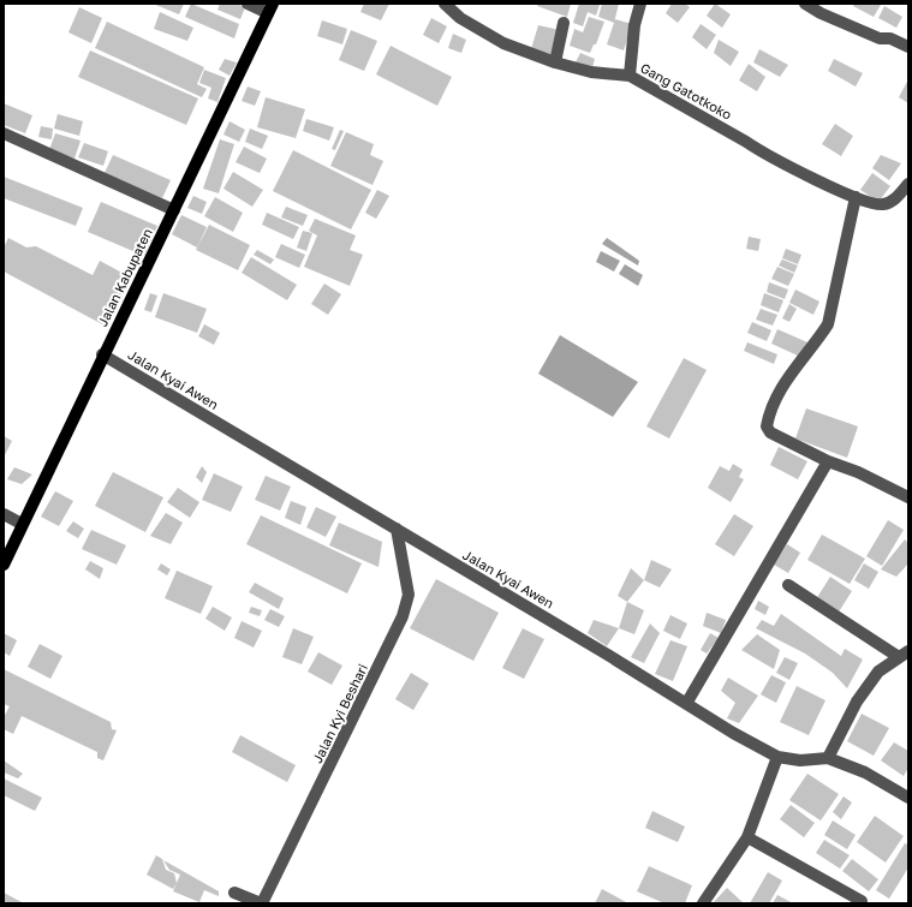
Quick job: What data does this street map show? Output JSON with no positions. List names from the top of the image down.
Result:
{
  "streets": {
    "main road": ["Jalan Kabupaten"],
    "street": ["Gang Gatotkoko", "Jalan Kyai Awen", "Jalan Kyi Beshari"]
  },
  "crossings": [
    ["Jalan Kabupaten", "Jalan Kyai Awen"],
    ["Jalan Kyai Awen", "Jalan Kyi Beshari"]
  ]
}
